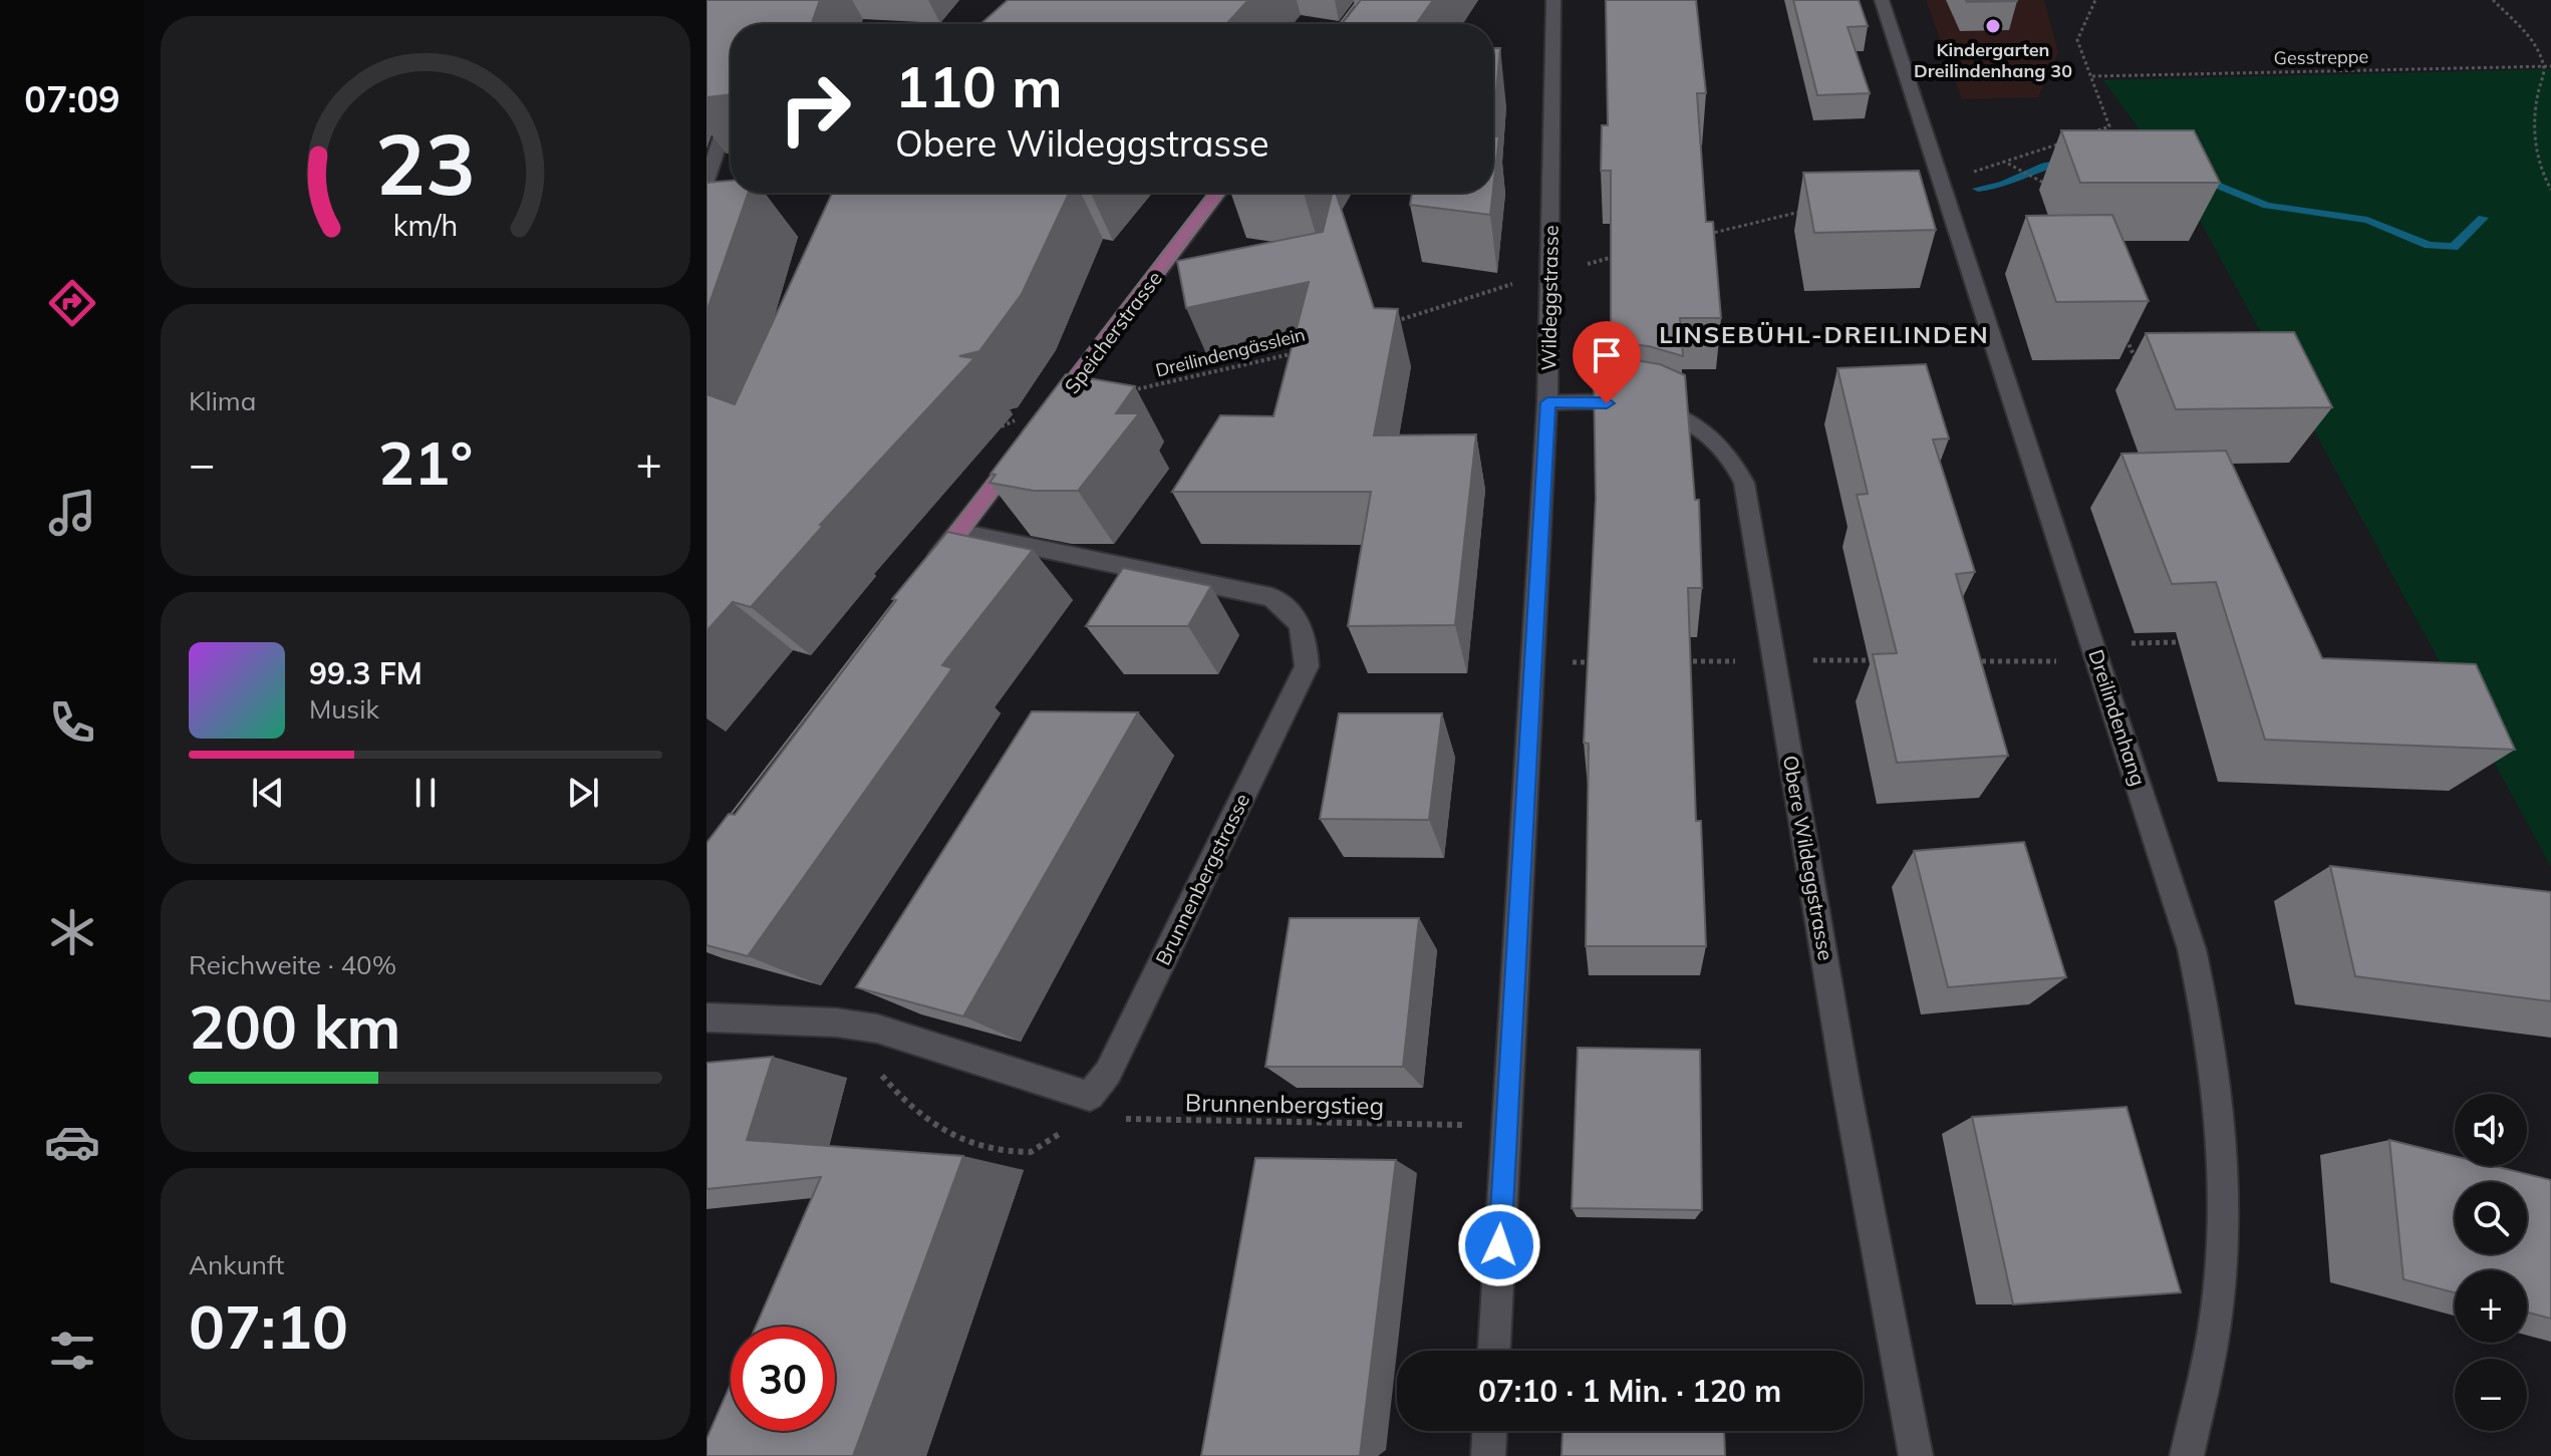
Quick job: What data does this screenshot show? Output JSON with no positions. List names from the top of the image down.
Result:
{
  "streets": {
    "main road": ["Speicherstrasse"],
    "street": [
      "Wildeggstrasse",
      "Dreilindenhang",
      "Obere Wildeggstrasse",
      "Brunnenbergstrasse"
    ],
    "path": ["Gesstreppe", "Dreilindengässlein", "Brunnenbergstieg"]
  },
  "crossings": [
    ["Wildeggstrasse", "Obere Wildeggstrasse"]
  ],
  "districts": ["LINSEBÜHL-DREILINDEN"],
  "places": ["Kindergarten Dreilindenhang 30"],
  "page": {
    "tabs": "07:09",
    "turn": ["110 m", "Obere Wildeggstrasse"],
    "tile": [
      "Klima",
      ["Reichweite · 40%", "200 km"],
      ["Ankunft", "07:10"]
    ],
    "heat": ["−", "21°", "+"],
    "song": ["99.3 FM", "Musik"],
    "map_buttons": ["+", "−"],
    "limit": "30",
    "trip": "07:10 · 1 Min. · 120 m",
    "gauge": ["23", "km/h"]
  }
}
